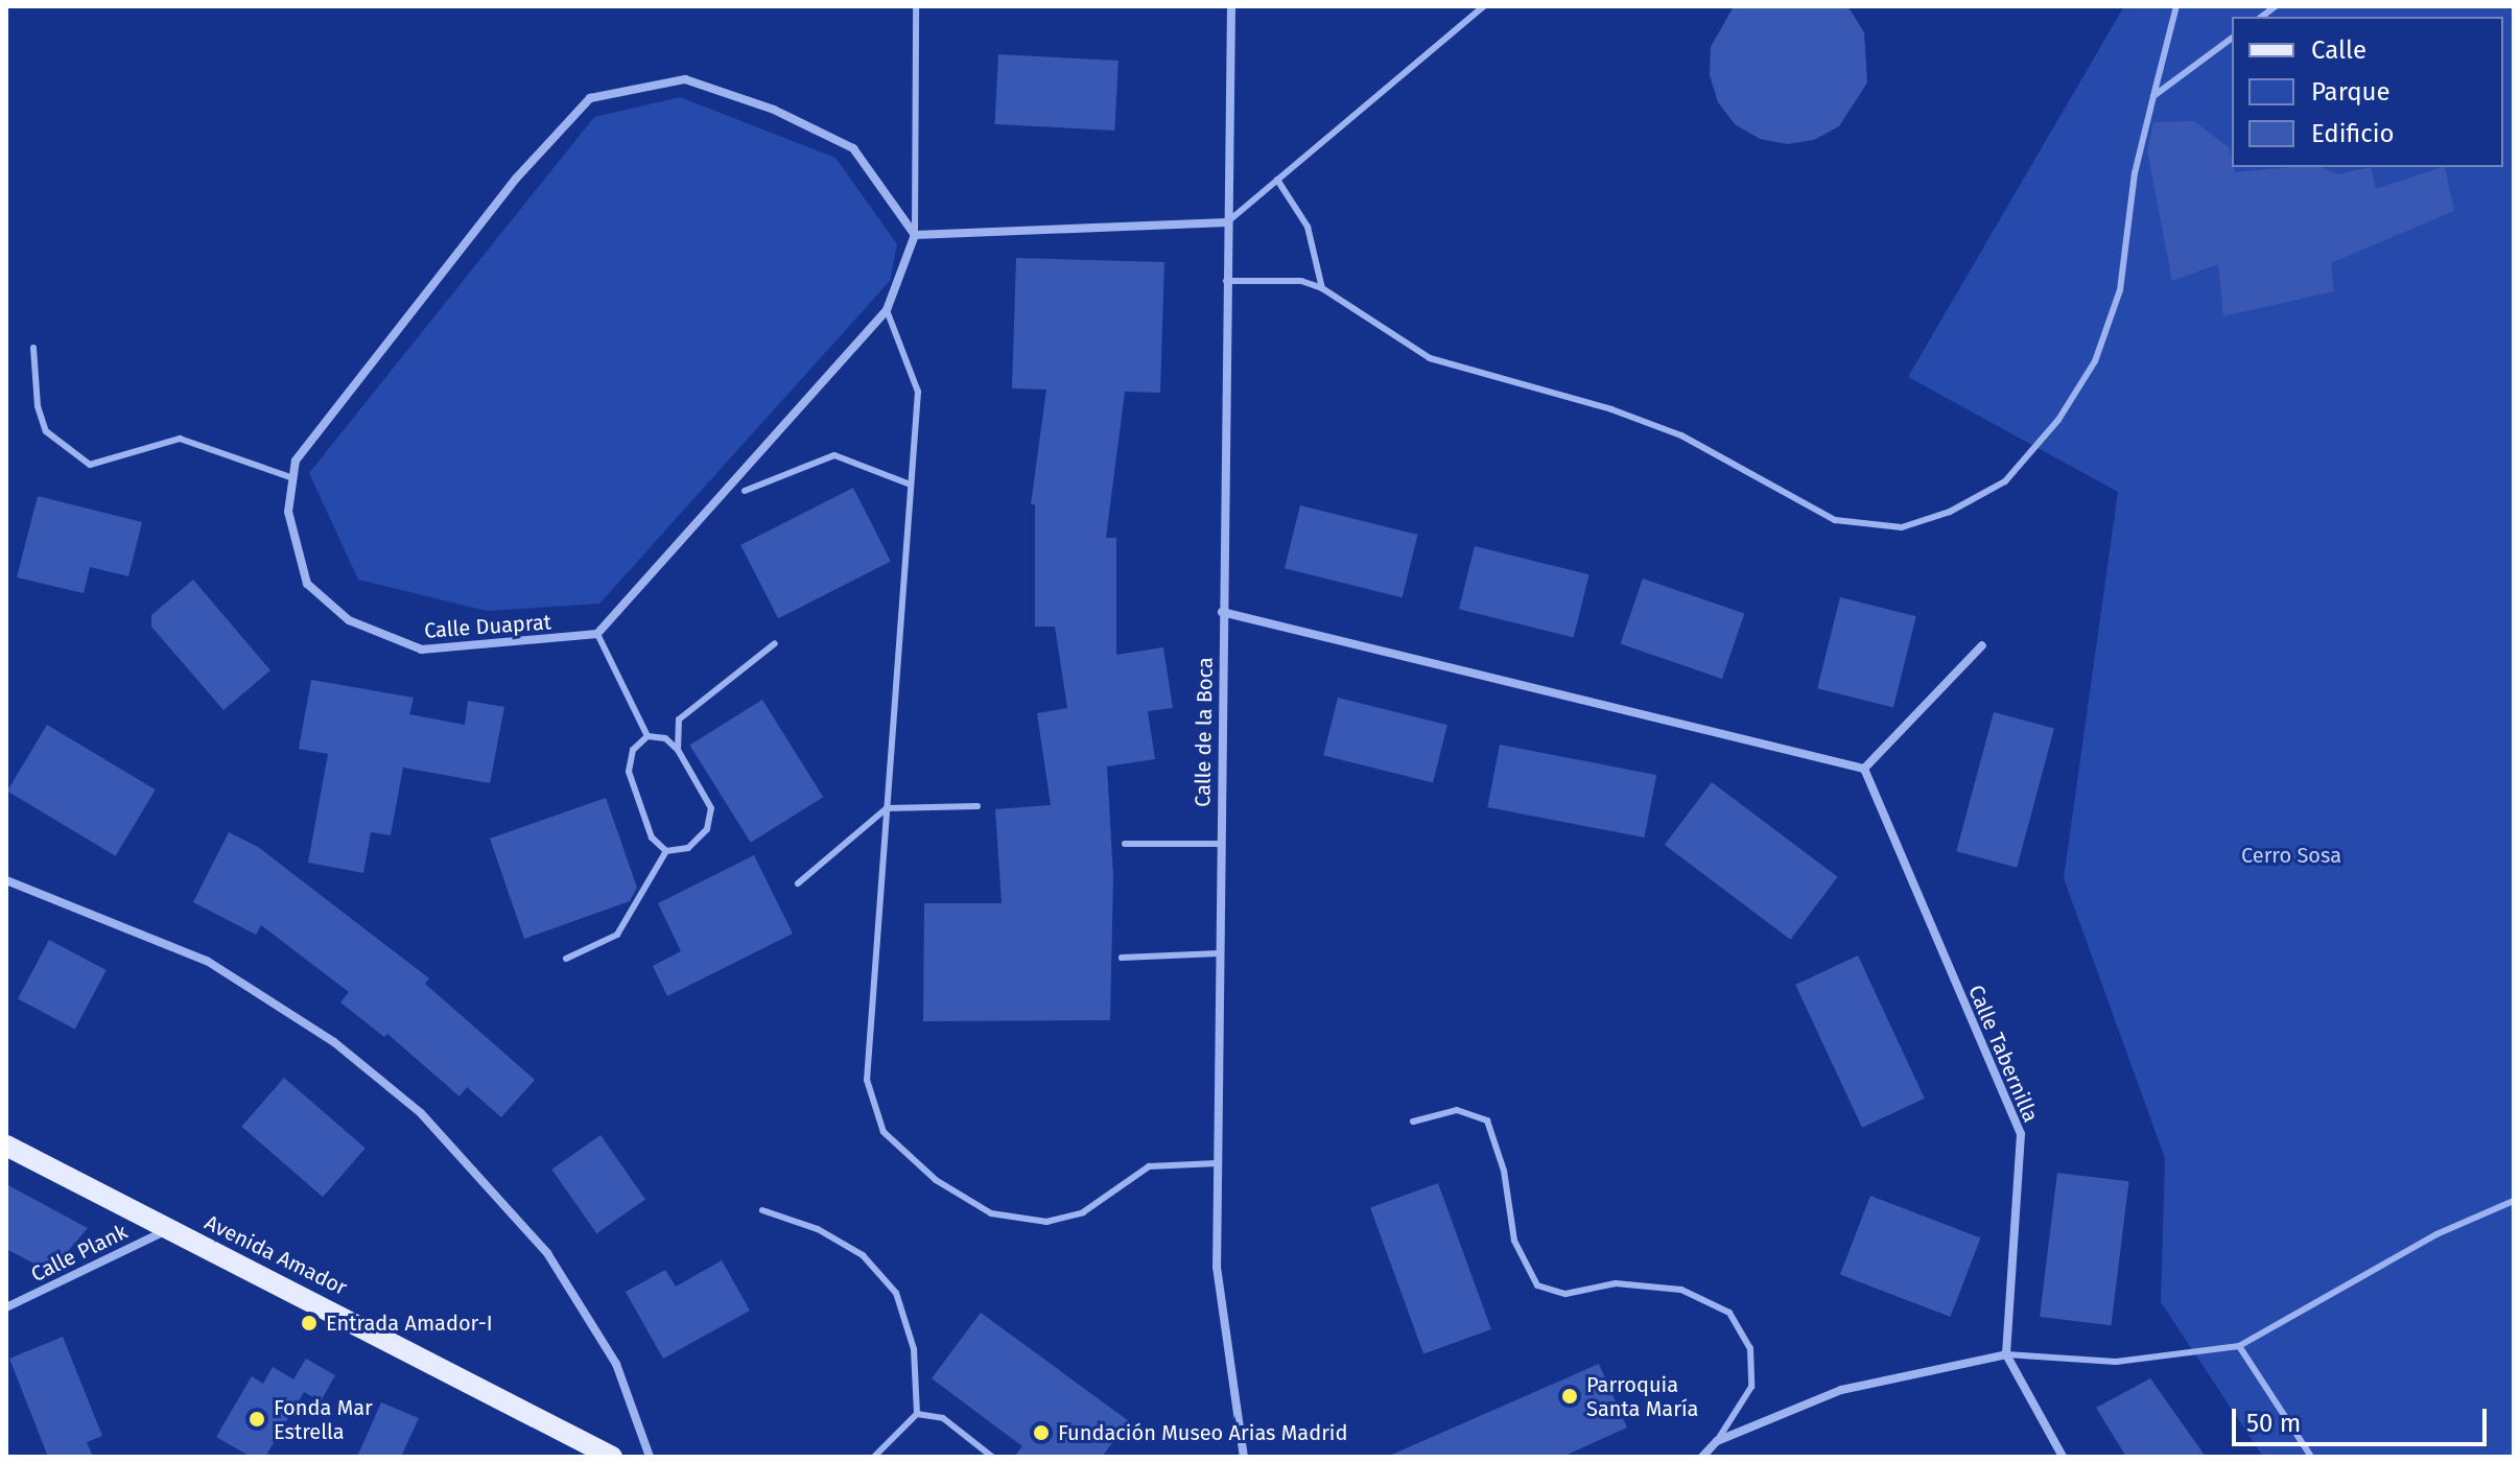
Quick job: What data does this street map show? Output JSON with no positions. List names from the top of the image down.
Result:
{
  "streets": {
    "main road": ["Avenida Amador"],
    "street": [
      "Calle Duaprat",
      "Calle de la Boca",
      "Calle Tabernilla",
      "Calle Plank"
    ]
  },
  "crossings": [
    ["Calle Plank", "Avenida Amador"]
  ],
  "parks": ["Cerro Sosa"],
  "places": [
    "Entrada Amador-I",
    "Parroquia Santa María",
    "Fonda Mar Estrella",
    "Fundación Museo Arias Madrid"
  ],
  "legend": ["Calle", "Parque", "Edificio"],
  "scale_bar": "50 m"
}
